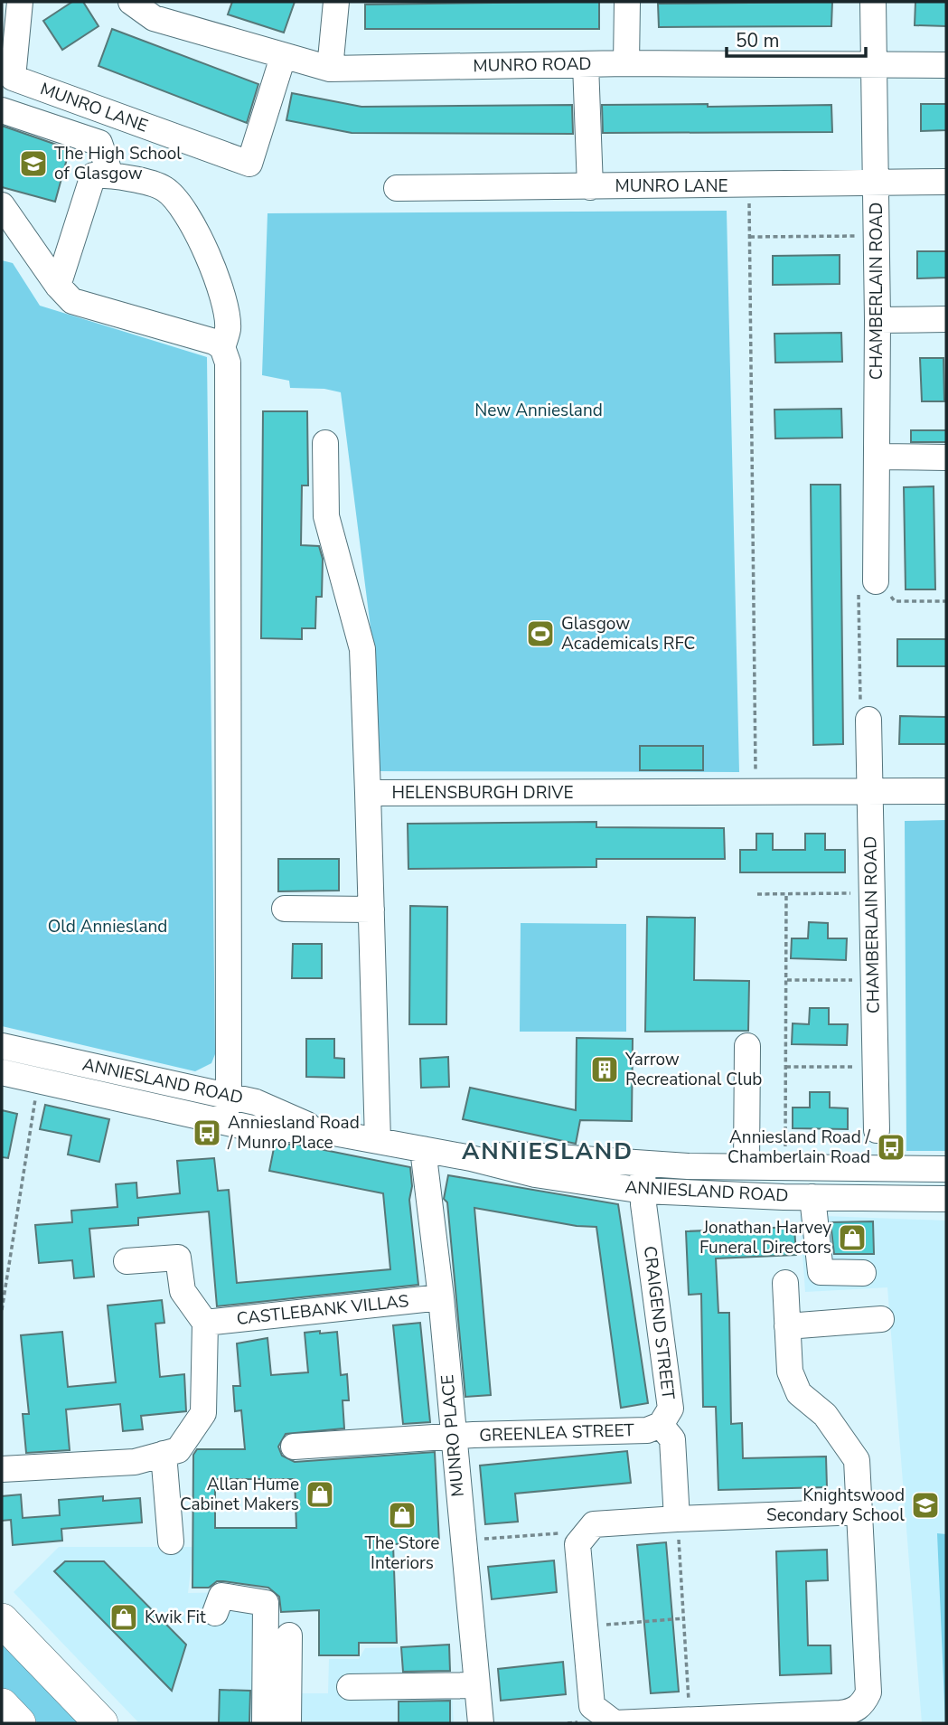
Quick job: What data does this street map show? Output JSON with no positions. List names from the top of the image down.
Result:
{
  "streets": {
    "street": [
      "MUNRO ROAD",
      "MUNRO LANE",
      "CHAMBERLAIN ROAD",
      "HELENSBURGH DRIVE",
      "ANNIESLAND ROAD",
      "CASTLEBANK VILLAS",
      "CRAIGEND STREET",
      "GREENLEA STREET",
      "MUNRO PLACE"
    ]
  },
  "crossings": [
    ["MUNRO ROAD", "MUNRO LANE"],
    ["MUNRO ROAD", "CHAMBERLAIN ROAD"],
    ["MUNRO LANE", "CHAMBERLAIN ROAD"],
    ["CHAMBERLAIN ROAD", "HELENSBURGH DRIVE"],
    ["HELENSBURGH DRIVE", "ANNIESLAND ROAD"],
    ["ANNIESLAND ROAD", "CRAIGEND STREET"],
    ["ANNIESLAND ROAD", "MUNRO PLACE"],
    ["CASTLEBANK VILLAS", "MUNRO PLACE"],
    ["CRAIGEND STREET", "GREENLEA STREET"],
    ["GREENLEA STREET", "MUNRO PLACE"]
  ],
  "districts": ["ANNIESLAND"],
  "parks": ["New Anniesland", "Old Anniesland"],
  "places": {
    "school or university": ["The High School of Glasgow", "Knightswood Secondary School"],
    "sports": ["Glasgow Academicals RFC"],
    "building": ["Yarrow Recreational Club"],
    "bus stop": ["Anniesland Road / Munro Place", "Anniesland Road / Chamberlain Road"],
    "shop": [
      "Jonathan Harvey Funeral Directors",
      "Allan Hume Cabinet Makers",
      "The Store Interiors",
      "Kwik Fit"
    ]
  },
  "scale_bar": "50 m"
}
